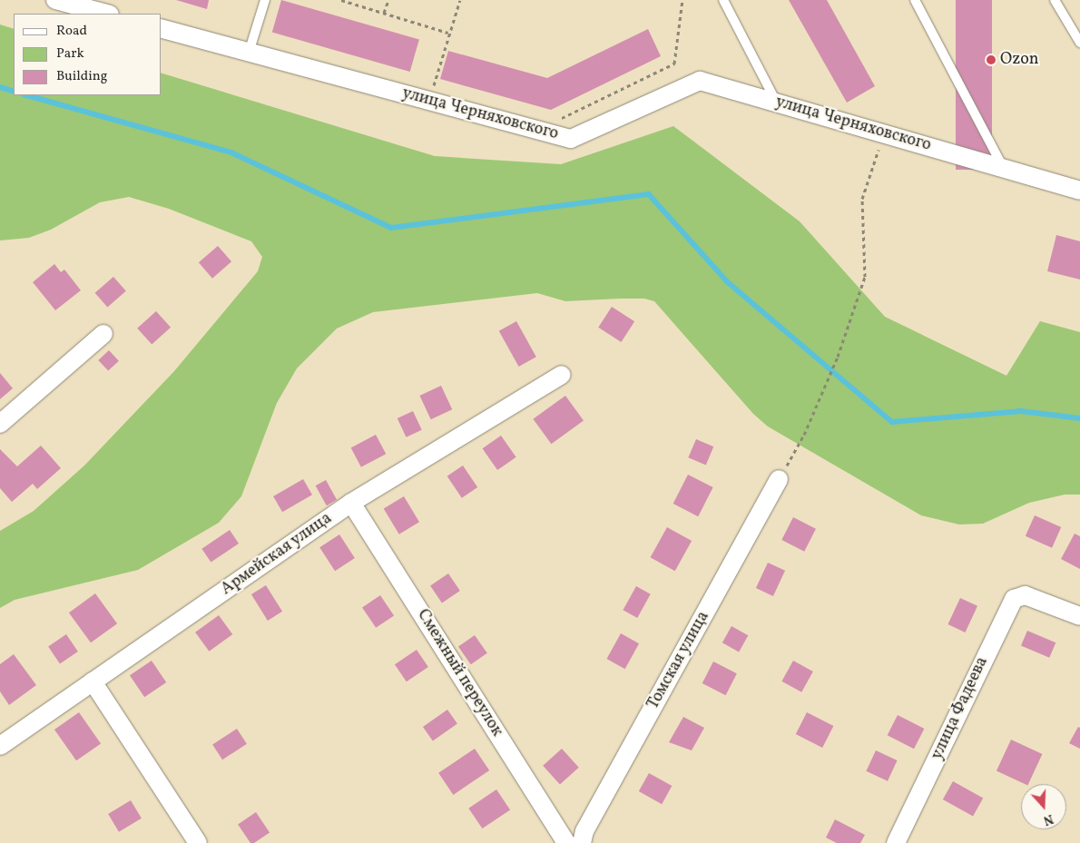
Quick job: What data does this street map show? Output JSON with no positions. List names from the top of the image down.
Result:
{
  "streets": {
    "street": [
      "улица Черняховского",
      "Армейская улица",
      "Томская улица",
      "Смежный переулок",
      "улица Фадеева"
    ]
  },
  "crossings": [
    ["Армейская улица", "Смежный переулок"]
  ],
  "places": ["Ozon"],
  "legend": ["Road", "Park", "Building"],
  "north": "bottom"
}
